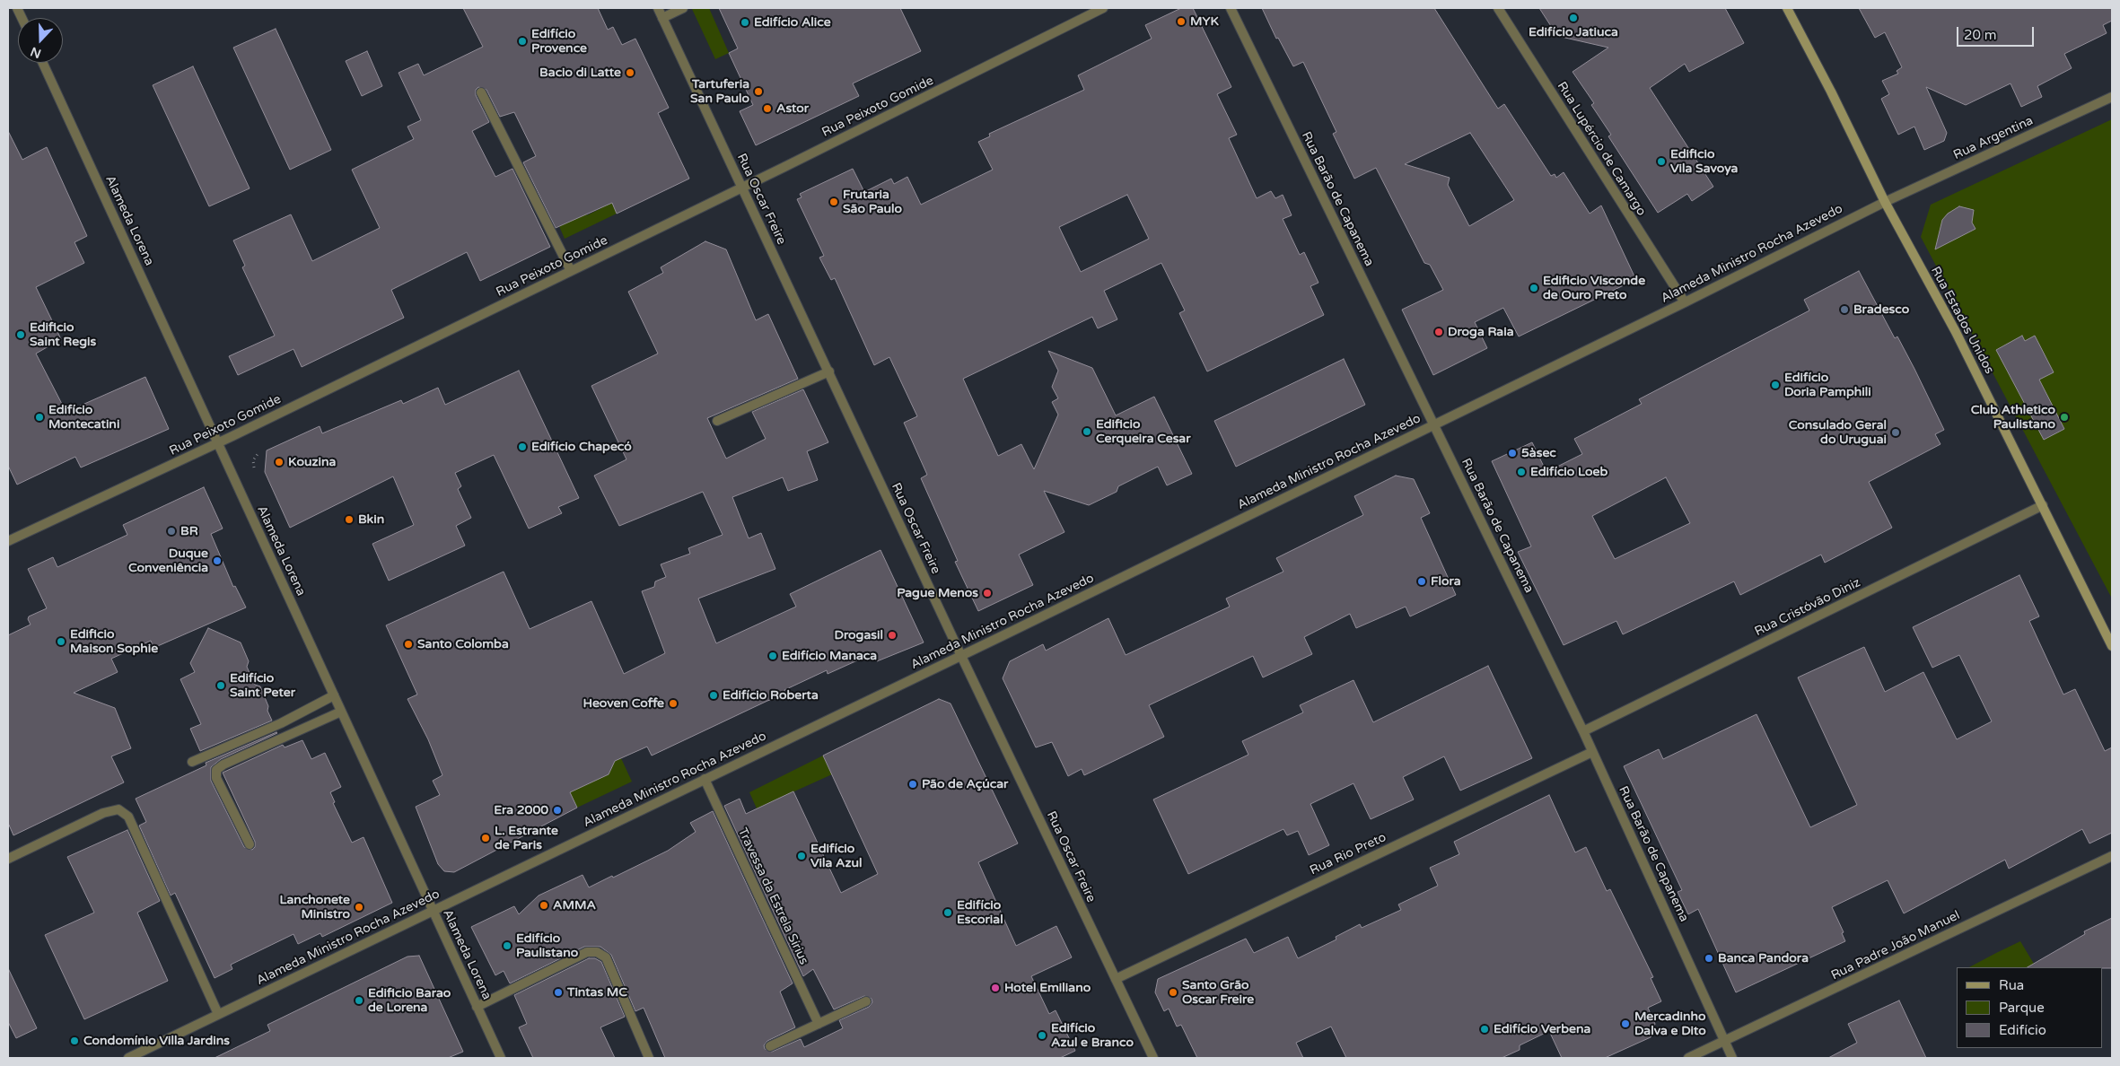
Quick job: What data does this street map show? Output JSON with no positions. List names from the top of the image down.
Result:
{
  "streets": {
    "main road": ["Rua Estados Unidos"],
    "street": [
      "Rua Peixoto Gomide",
      "Rua Argentina",
      "Rua Lupércio de Camargo",
      "Rua Oscar Freire",
      "Rua Barão de Capanema",
      "Alameda Lorena",
      "Alameda Ministro Rocha Azevedo",
      "Rua Cristóvão Diniz",
      "Rua Rio Preto",
      "Travessa da Estrela Sírius",
      "Rua Padre João Manuel"
    ]
  },
  "crossings": [
    ["Rua Peixoto Gomide", "Rua Oscar Freire"],
    ["Rua Peixoto Gomide", "Alameda Lorena"],
    ["Rua Argentina", "Alameda Ministro Rocha Azevedo"],
    ["Rua Argentina", "Rua Estados Unidos"],
    ["Rua Lupércio de Camargo", "Alameda Ministro Rocha Azevedo"],
    ["Rua Oscar Freire", "Alameda Ministro Rocha Azevedo"],
    ["Rua Oscar Freire", "Rua Rio Preto"],
    ["Rua Barão de Capanema", "Alameda Ministro Rocha Azevedo"],
    ["Rua Barão de Capanema", "Rua Cristóvão Diniz"],
    ["Rua Barão de Capanema", "Rua Rio Preto"],
    ["Rua Barão de Capanema", "Rua Padre João Manuel"],
    ["Alameda Lorena", "Alameda Ministro Rocha Azevedo"],
    ["Alameda Ministro Rocha Azevedo", "Rua Estados Unidos"],
    ["Alameda Ministro Rocha Azevedo", "Travessa da Estrela Sírius"],
    ["Rua Estados Unidos", "Rua Cristóvão Diniz"]
  ],
  "places": [
    "Edifício Jatiuca",
    "MYK",
    "Edifício Alice",
    "Edifício Provence",
    "Bacio di Latte",
    "Tartuferia San Paulo",
    "Astor",
    "Edificio Vila Savoya",
    "Frutaria São Paulo",
    "Edificio Visconde de Ouro Preto",
    "Bradesco",
    "Droga Raia",
    "Edificio Saint Regis",
    "Edifício Doria Pamphili",
    "Edifício Montecatini",
    "Club Athletico Paulistano",
    "Edificio Cerqueira Cesar",
    "Consulado Geral do Uruguai",
    "Edifício Chapecó",
    "5àsec",
    "Kouzina",
    "Edifício Loeb",
    "Bkin",
    "BR",
    "Duque Conveniência",
    "Flora",
    "Pague Menos",
    "Drogasil",
    "Edificio Maison Sophie",
    "Santo Colomba",
    "Edifício Manaca",
    "Edifício Saint Peter",
    "Edifício Roberta",
    "Heoven Coffe",
    "Pão de Açúcar",
    "Era 2000",
    "L. Estrante de Paris",
    "Edifício Vila Azul",
    "AMMA",
    "Lanchonete Ministro",
    "Edifício Escorial",
    "Edifício Paulistano",
    "Banca Pandora",
    "Hotel Emiliano",
    "Tintas MC",
    "Santo Grão Oscar Freire",
    "Edificio Barao de Lorena",
    "Mercadinho Dalva e Dito",
    "Edifício Verbena",
    "Edifício Azul e Branco",
    "Condomínio Villa Jardins"
  ],
  "legend": ["Rua", "Parque", "Edifício"],
  "scale_bar": "20 m",
  "north": "bottom"
}
